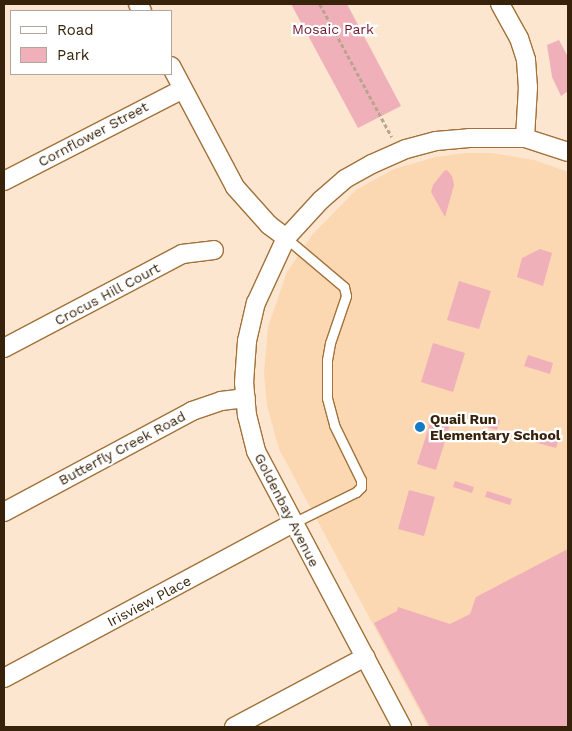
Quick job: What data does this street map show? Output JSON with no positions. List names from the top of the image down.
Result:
{
  "streets": {
    "street": [
      "Cornflower Street",
      "Crocus Hill Court",
      "Butterfly Creek Road",
      "Goldenbay Avenue",
      "Irisview Place"
    ]
  },
  "crossings": [
    ["Butterfly Creek Road", "Goldenbay Avenue"],
    ["Goldenbay Avenue", "Irisview Place"]
  ],
  "parks": ["Mosaic Park"],
  "places": ["Quail Run Elementary School"],
  "legend": ["Road", "Park"]
}
